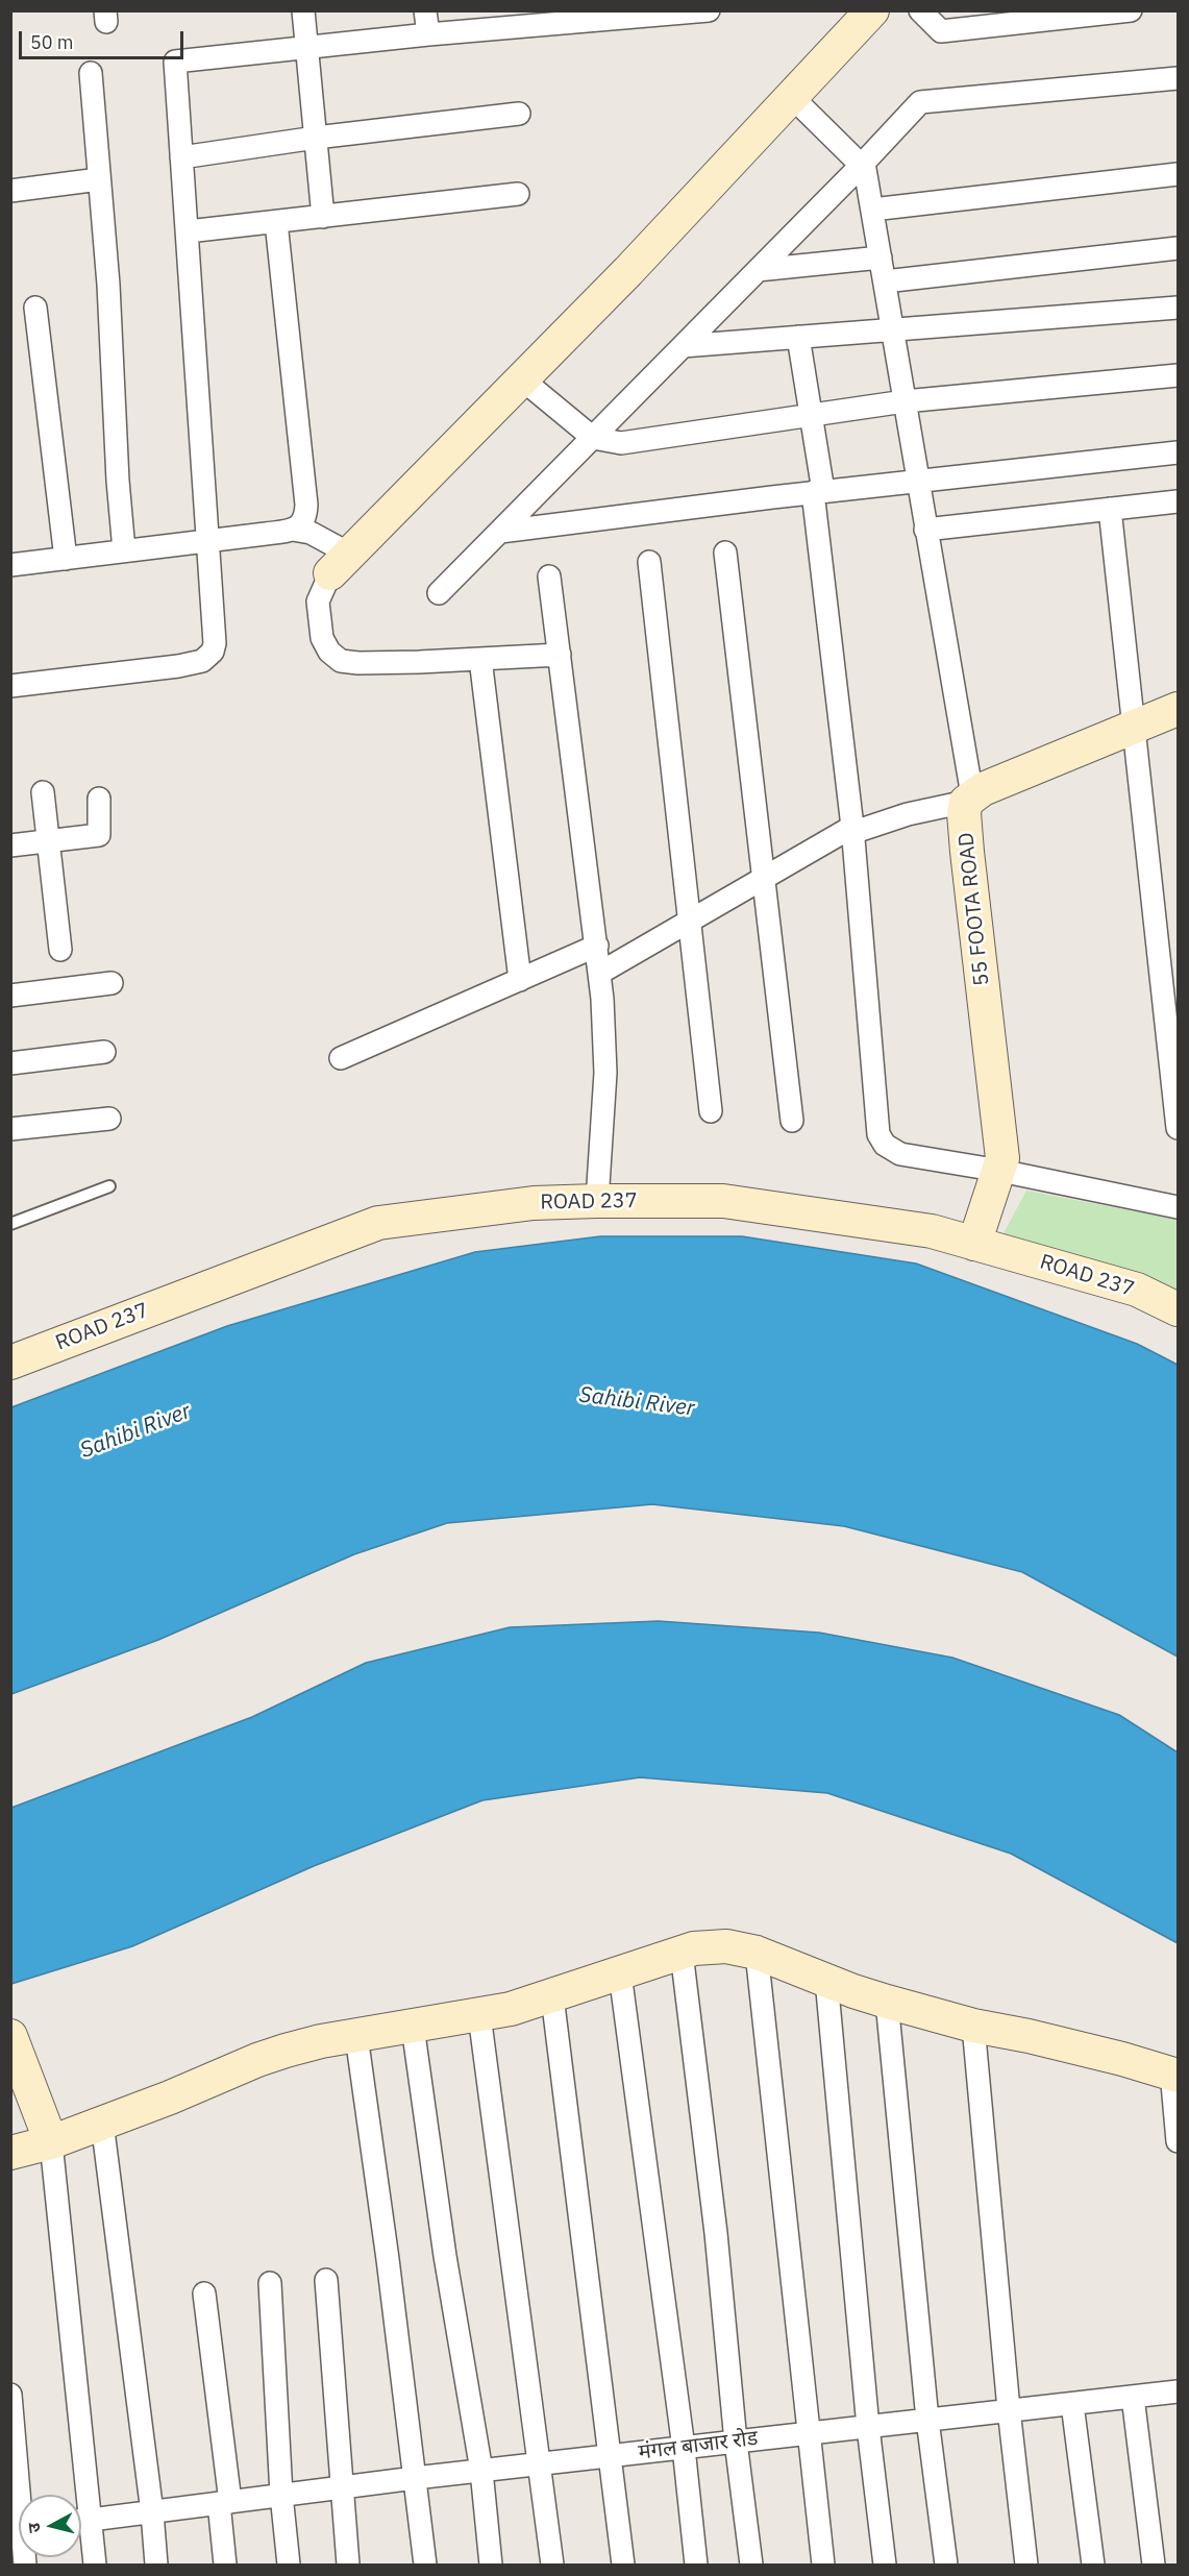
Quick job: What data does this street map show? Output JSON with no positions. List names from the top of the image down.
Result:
{
  "streets": {
    "street": ["55 FOOTA ROAD", "ROAD 237", "मंगल बाजार रोड"]
  },
  "crossings": [
    ["55 FOOTA ROAD", "ROAD 237"]
  ],
  "water": ["Sahibi River"],
  "scale_bar": "50 m",
  "north": "left"
}
